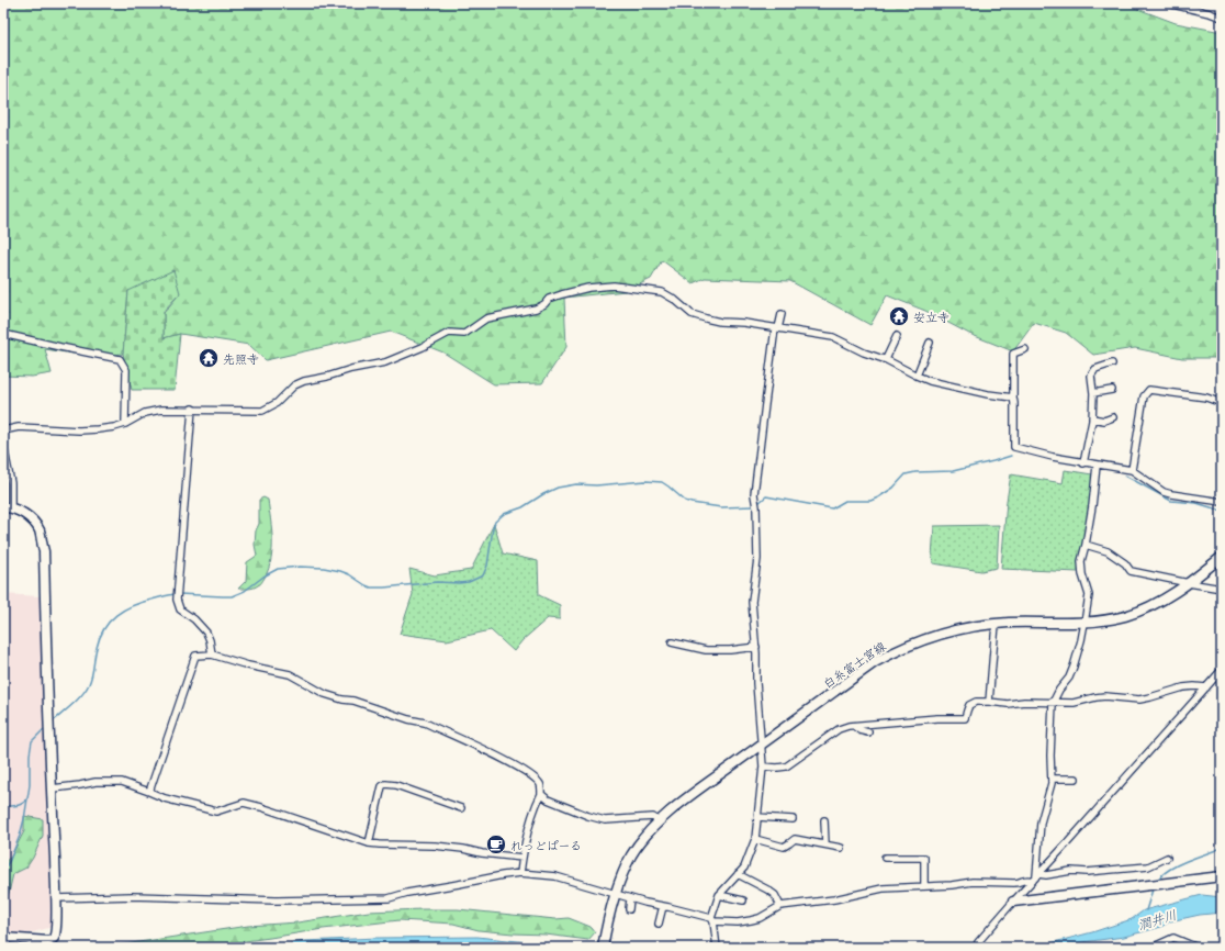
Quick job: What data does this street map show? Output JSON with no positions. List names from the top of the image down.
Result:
{
  "streets": {
    "main road": ["白糸富士宮線"]
  },
  "water": ["潤井川"],
  "places": {
    "temple": ["安立寺", "先照寺"],
    "cafe": ["れっどぱーる"]
  }
}
